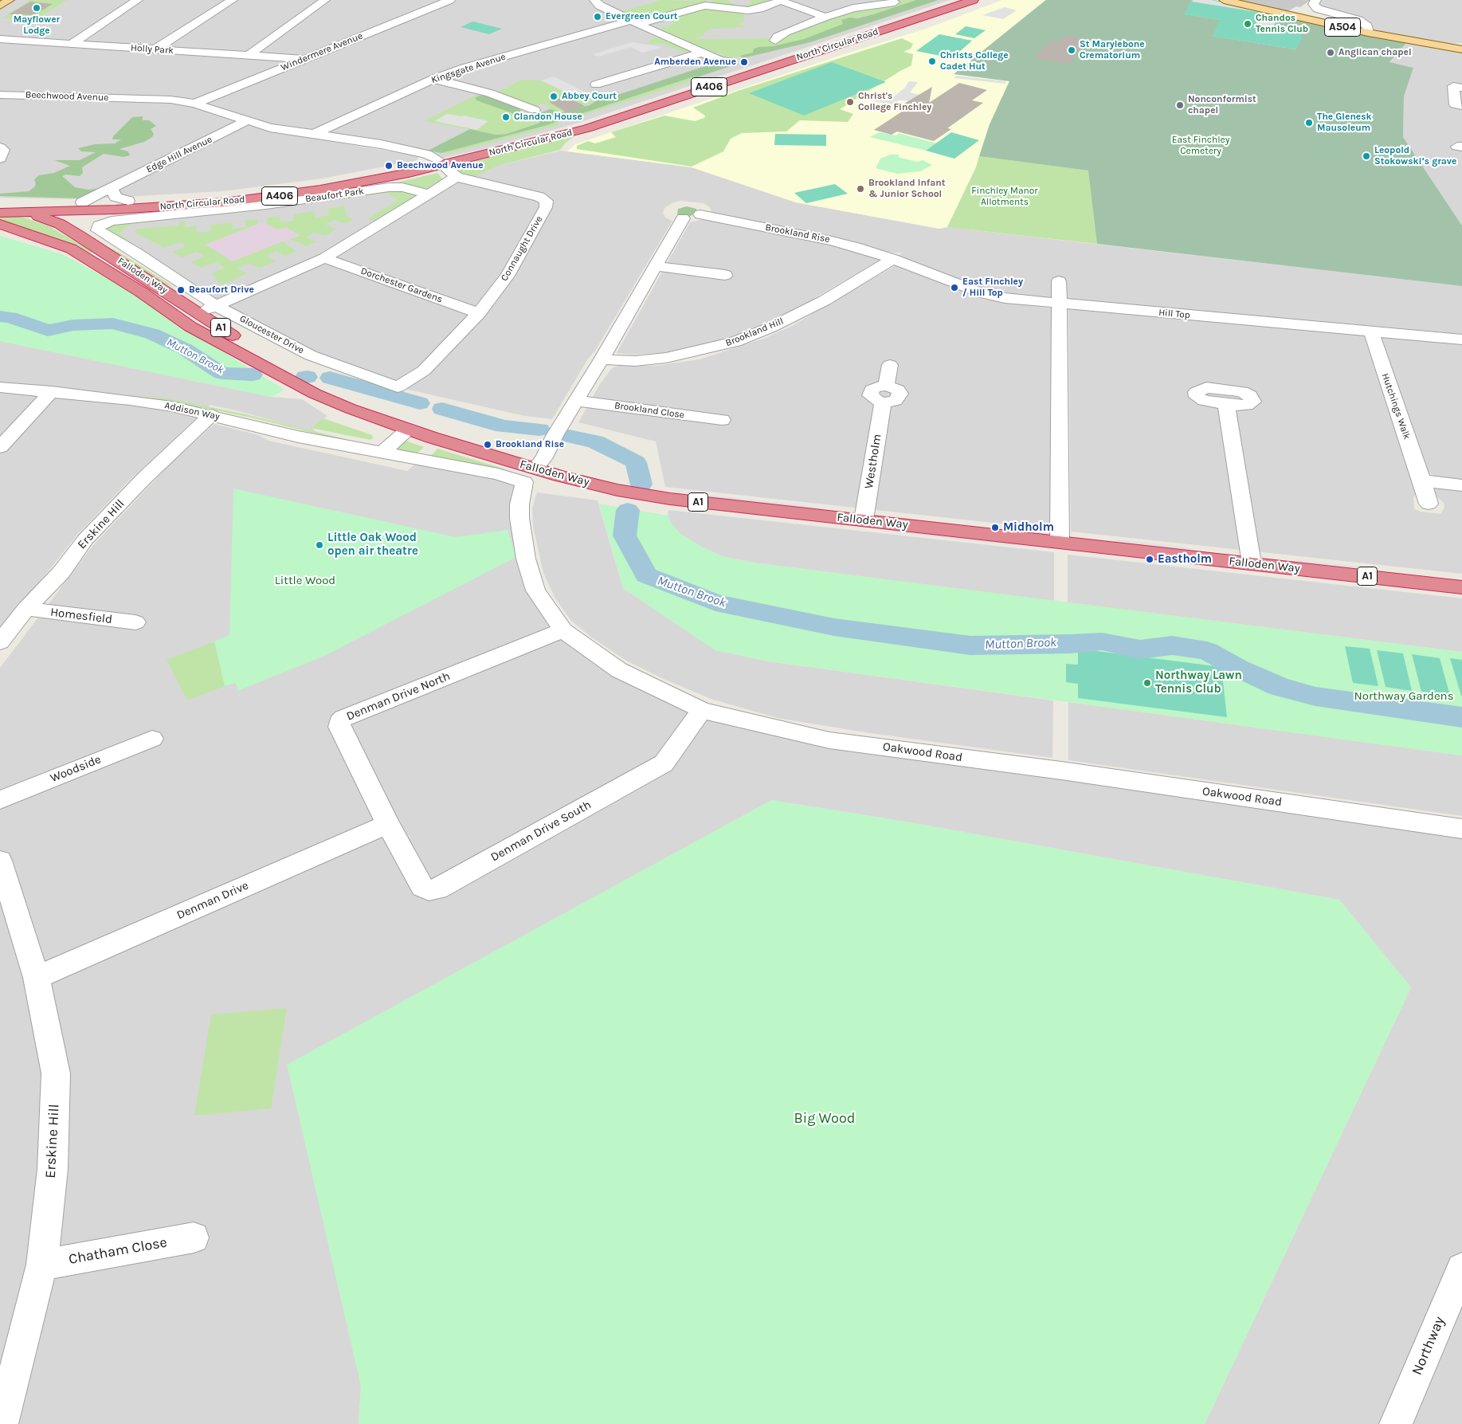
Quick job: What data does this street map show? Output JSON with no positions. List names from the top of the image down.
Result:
{
  "streets": {
    "highway": [
      "North Circular Road",
      "A406",
      "Falloden Way",
      "A1"
    ],
    "main road": ["A504"],
    "street": [
      "Holly Park",
      "Windermere Avenue",
      "Kingsgate Avenue",
      "Beechwood Avenue",
      "Edge Hill Avenue",
      "Beaufort Park",
      "Brookland Rise",
      "Connaught Drive",
      "Dorchester Gardens",
      "Hill Top",
      "Brookland Hill",
      "Gloucester Drive",
      "Hutchings Walk",
      "Brookland Close",
      "Addison Way",
      "Westholm",
      "Erskine Hill",
      "Homesfield",
      "Denman Drive North",
      "Oakwood Road",
      "Woodside",
      "Denman Drive South",
      "Denman Drive",
      "Chatham Close",
      "Northway"
    ]
  },
  "crossings": [
    ["North Circular Road", "Beechwood Avenue"],
    ["North Circular Road", "Edge Hill Avenue"],
    ["North Circular Road", "Connaught Drive"],
    ["North Circular Road", "Falloden Way"],
    ["Holly Park", "Windermere Avenue"],
    ["Windermere Avenue", "Beechwood Avenue"],
    ["Kingsgate Avenue", "Beechwood Avenue"],
    ["Beechwood Avenue", "Edge Hill Avenue"],
    ["Beechwood Avenue", "Connaught Drive"],
    ["Beaufort Park", "Gloucester Drive"],
    ["Brookland Rise", "Falloden Way"],
    ["Brookland Rise", "Hill Top"],
    ["Brookland Rise", "Brookland Hill"],
    ["Brookland Rise", "Brookland Close"],
    ["Brookland Rise", "Addison Way"],
    ["Brookland Rise", "Oakwood Road"],
    ["Connaught Drive", "Dorchester Gardens"],
    ["Connaught Drive", "Gloucester Drive"],
    ["Falloden Way", "Addison Way"],
    ["Falloden Way", "Westholm"],
    ["Falloden Way", "Oakwood Road"],
    ["Hill Top", "Brookland Hill"],
    ["Hill Top", "Hutchings Walk"],
    ["Addison Way", "Erskine Hill"],
    ["Addison Way", "Oakwood Road"],
    ["Erskine Hill", "Homesfield"],
    ["Erskine Hill", "Denman Drive"],
    ["Erskine Hill", "Chatham Close"],
    ["Denman Drive North", "Oakwood Road"],
    ["Denman Drive North", "Denman Drive South"],
    ["Denman Drive North", "Denman Drive"],
    ["Oakwood Road", "Denman Drive South"],
    ["Denman Drive South", "Denman Drive"]
  ],
  "water": ["Mutton Brook"],
  "parks": [
    "East Finchley Cemetery",
    "Finchley Manor Allotments",
    "Little Wood",
    "Northway Gardens",
    "Big Wood"
  ],
  "places": [
    "Mayflower Lodge",
    "Evergreen Court",
    "Chandos Tennis Club",
    "St Marylebone Crematorium",
    "Anglican chapel",
    "Christs College Cadet Hut",
    "Amberden Avenue",
    "Abbey Court",
    "Christ's College Finchley",
    "Nonconformist chapel",
    "Clandon House",
    "The Glenesk Mausoleum",
    "Leopold Stokowski’s grave",
    "Beechwood Avenue",
    "Brookland Infant & Junior School",
    "East Finchley / Hill Top",
    "Beaufort Drive",
    "Brookland Rise",
    "Midholm",
    "Little Oak Wood open air theatre",
    "Eastholm",
    "Northway Lawn Tennis Club"
  ]
}
